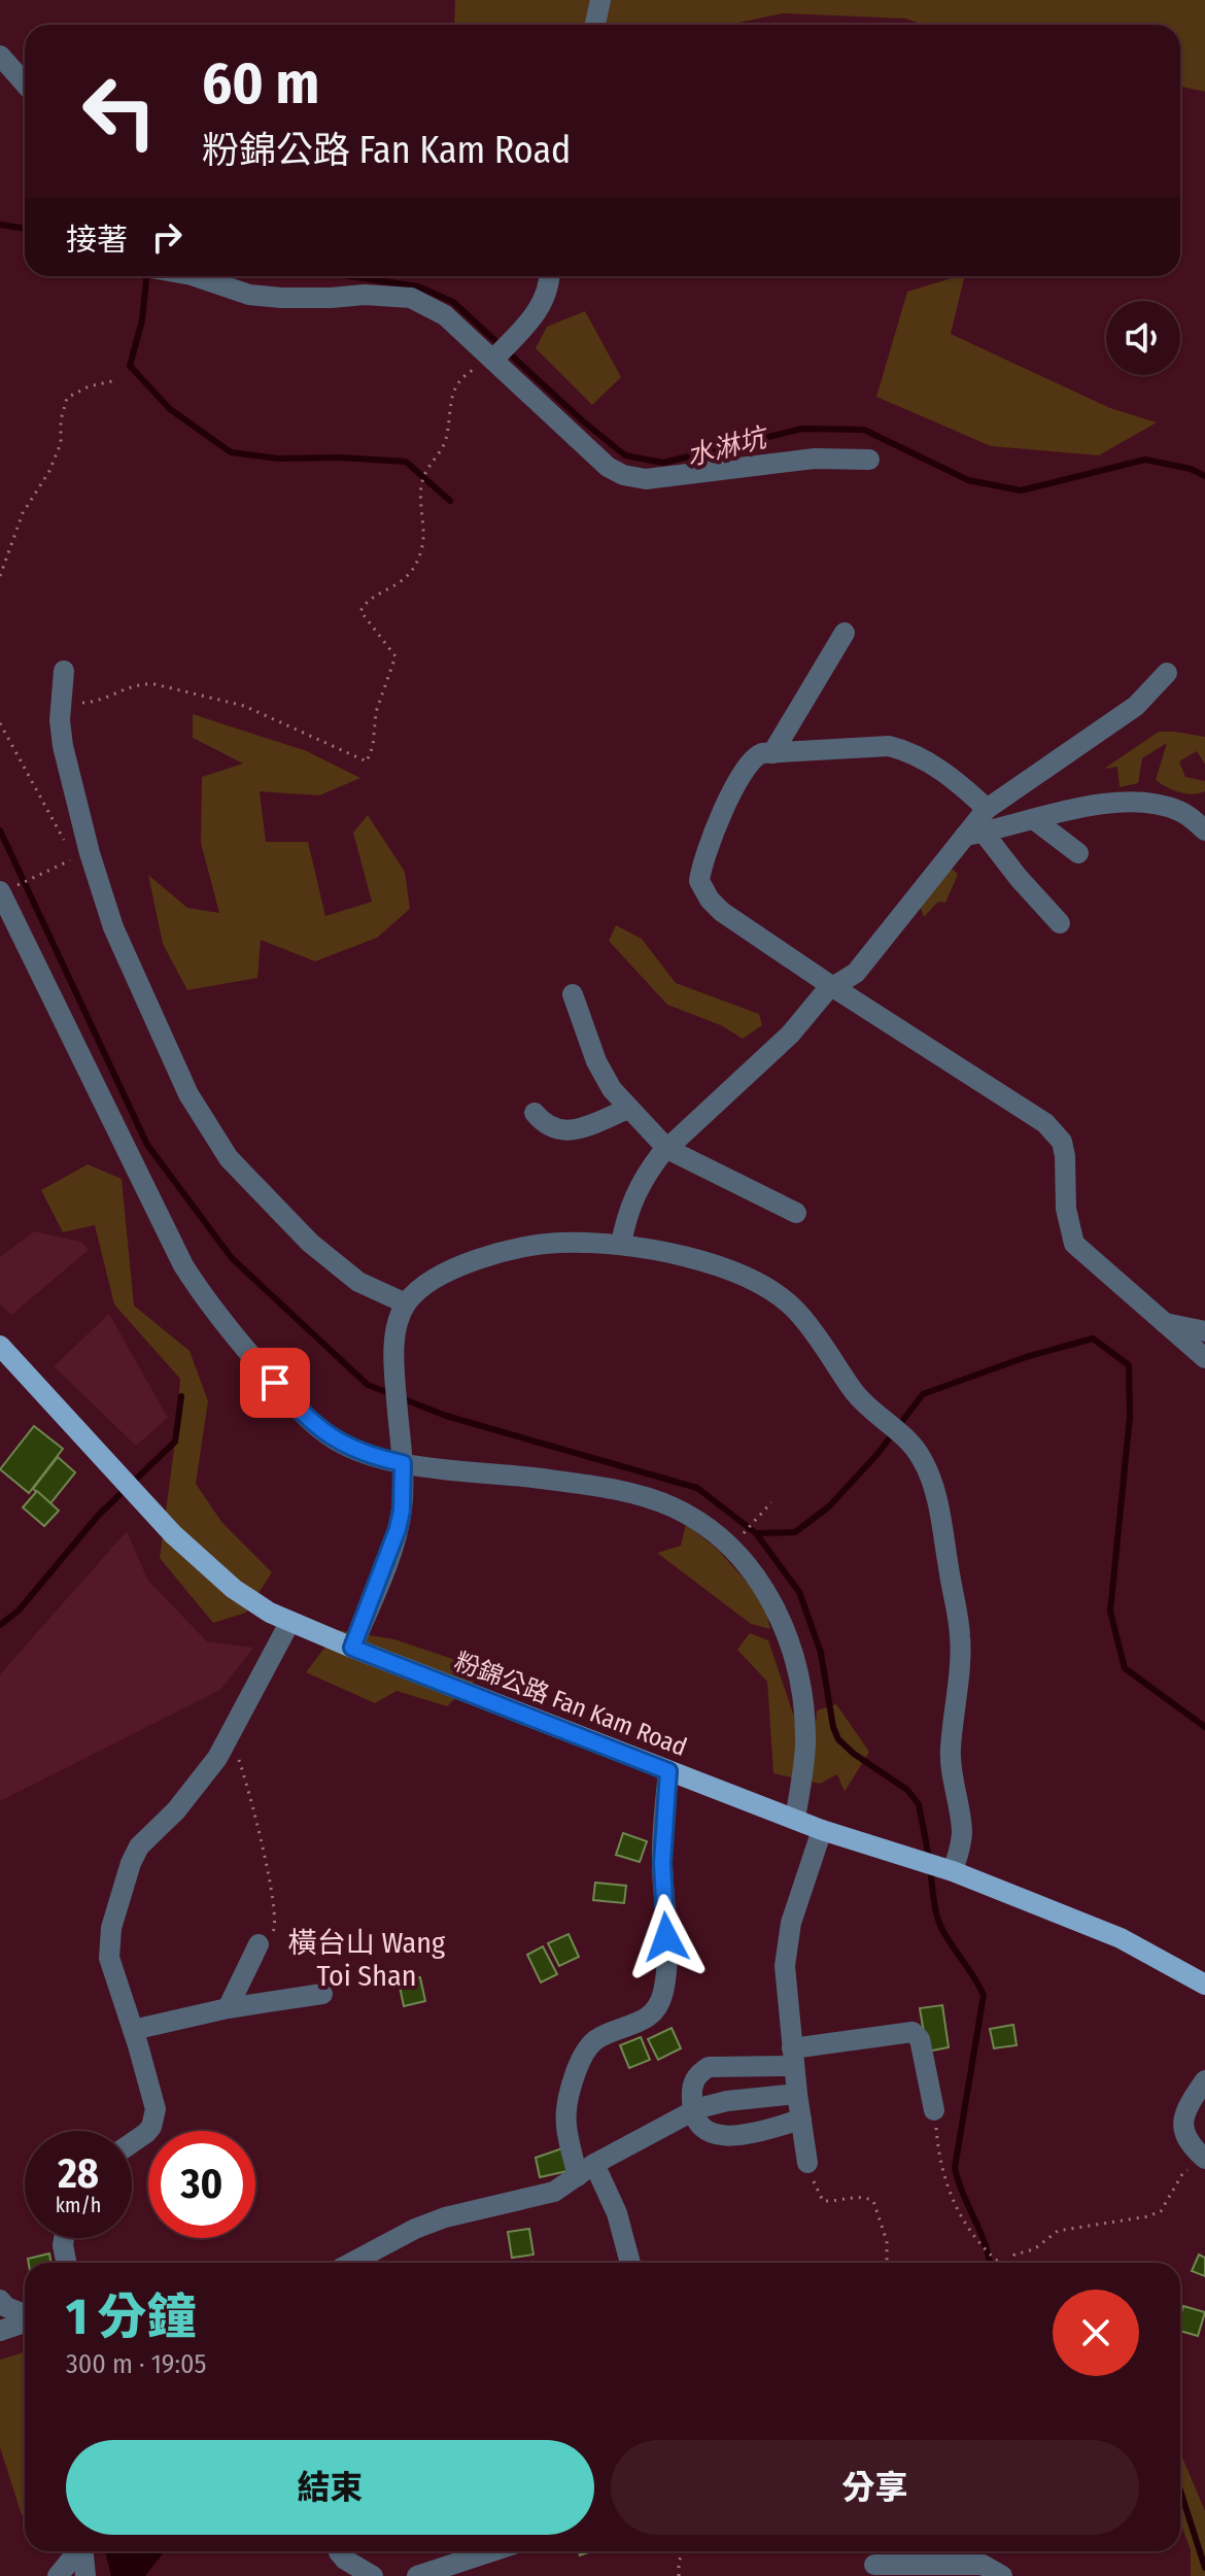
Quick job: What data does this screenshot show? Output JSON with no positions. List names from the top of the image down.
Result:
{
  "streets": {
    "main road": ["粉錦公路 Fan Kam Road"]
  },
  "districts": ["橫台山 Wang Toi Shan"],
  "water": ["水淋坑"],
  "page": {
    "turn": ["60 m", "粉錦公路 Fan Kam Road"],
    "then": "接著",
    "speed": "28 km/h",
    "limit": "30",
    "heading": ["1 分鐘", "300 m · 19:05"],
    "buttons": ["結束", "分享"]
  }
}
